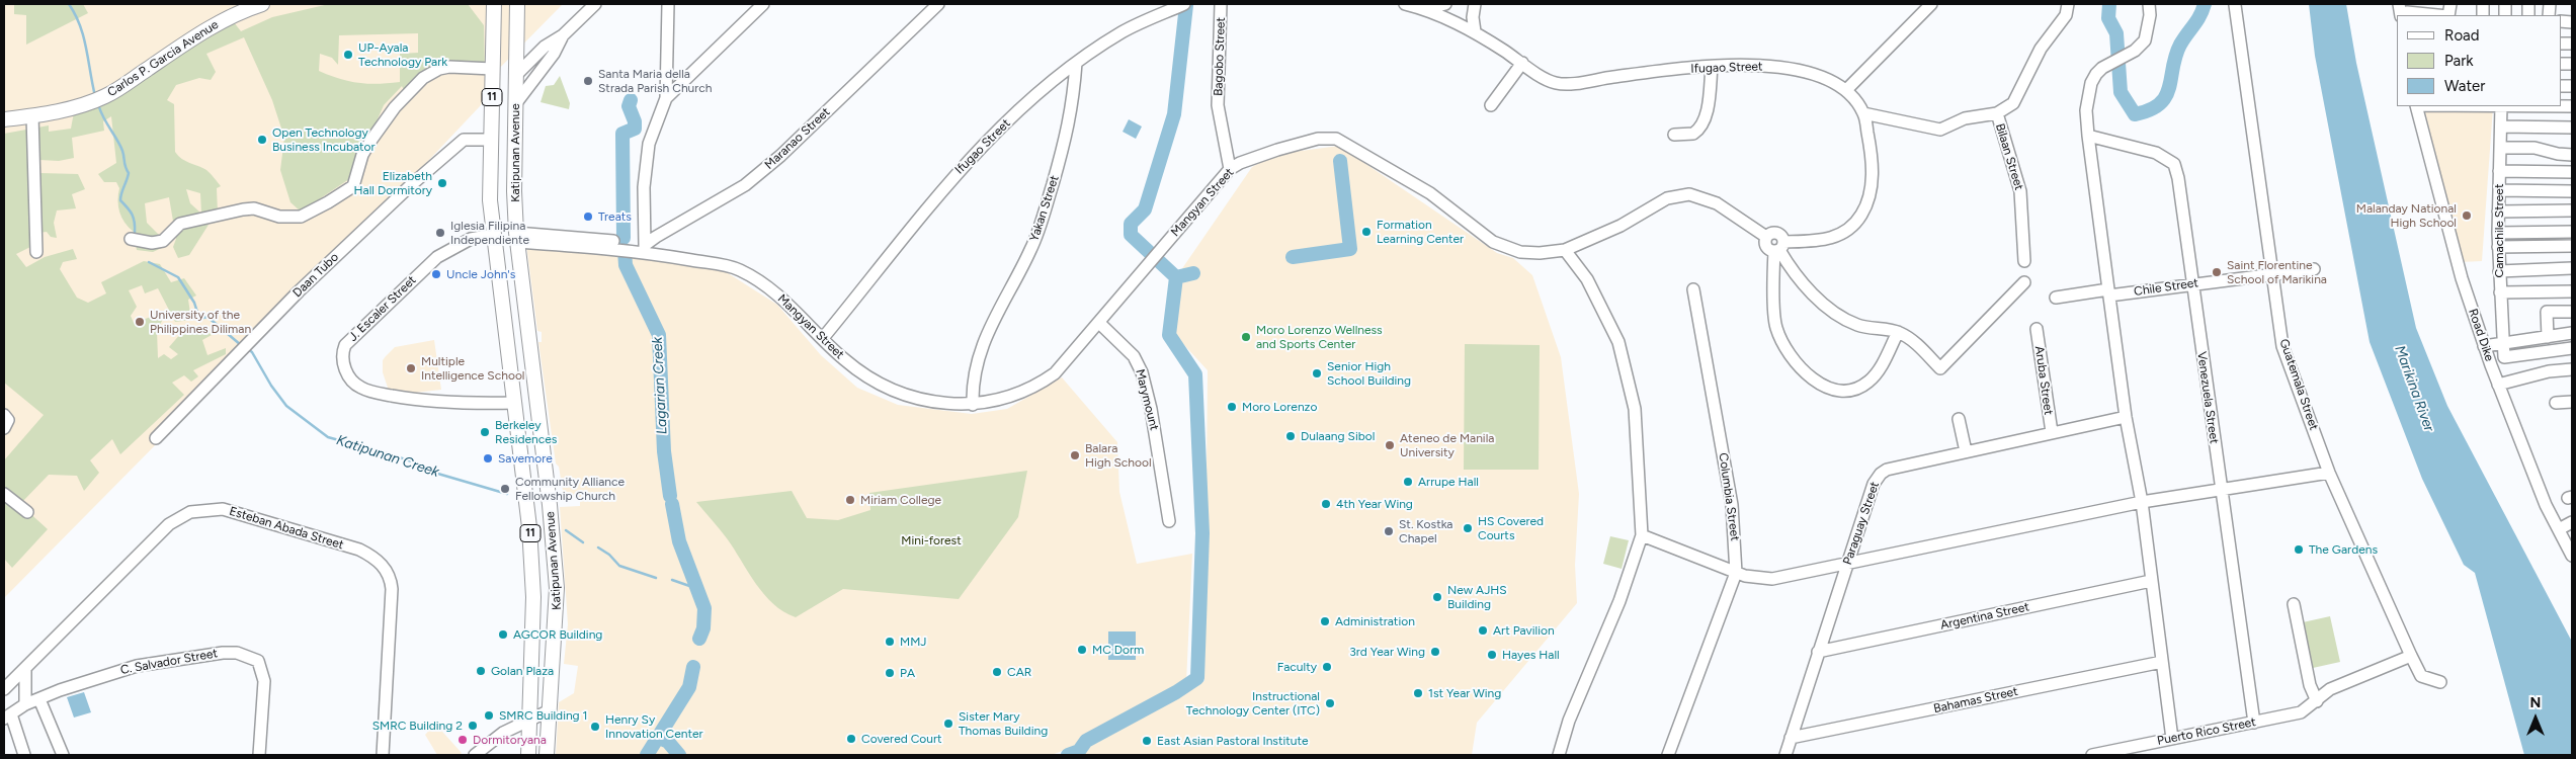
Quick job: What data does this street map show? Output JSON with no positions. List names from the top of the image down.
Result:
{
  "streets": {
    "main road": ["Carlos P. Garcia Avenue", "11", "Katipunan Avenue"],
    "street": [
      "Bagobo Street",
      "Ifugao Street",
      "Maranao Street",
      "Bilaan Street",
      "Mangyan Street",
      "Yakan Street",
      "Camachile Street",
      "Daan Tubo",
      "Chile Street",
      "J. Escaler Street",
      "Road Dike",
      "Aruba Street",
      "Guatemala Street",
      "Venezuela Street",
      "Marymount",
      "Columbia Street",
      "Paraguay Street",
      "Esteban Abada Street",
      "Argentina Street",
      "C. Salvador Street",
      "Bahamas Street",
      "Puerto Rico Street"
    ]
  },
  "crossings": [
    ["Bagobo Street", "Mangyan Street"],
    ["Ifugao Street", "Mangyan Street"],
    ["Ifugao Street", "Yakan Street"],
    ["Maranao Street", "Mangyan Street"],
    ["Katipunan Avenue", "Mangyan Street"],
    ["Katipunan Avenue", "Daan Tubo"],
    ["Katipunan Avenue", "J. Escaler Street"],
    ["Mangyan Street", "Yakan Street"],
    ["Mangyan Street", "Marymount"],
    ["Chile Street", "Guatemala Street"],
    ["Chile Street", "Venezuela Street"],
    ["Aruba Street", "Paraguay Street"],
    ["Venezuela Street", "Puerto Rico Street"],
    ["Paraguay Street", "Argentina Street"],
    ["Paraguay Street", "Bahamas Street"]
  ],
  "water": ["Lagarian Creek", "Marikina River", "Katipunan Creek"],
  "parks": ["Mini-forest"],
  "places": [
    "UP-Ayala Technology Park",
    "Santa Maria della Strada Parish Church",
    "Open Technology Business Incubator",
    "Elizabeth Hall Dormitory",
    "Malanday National High School",
    "Treats",
    "Formation Learning Center",
    "Iglesia Filipina Independiente",
    "Saint Florentine School of Marikina",
    "Uncle John's",
    "University of the Philippines Diliman",
    "Moro Lorenzo Wellness and Sports Center",
    "Multiple Intelligence School",
    "Senior High School Building",
    "Moro Lorenzo",
    "Berkeley Residences",
    "Dulaang Sibol",
    "Ateneo de Manila University",
    "Balara High School",
    "Savemore",
    "Arrupe Hall",
    "Community Alliance Fellowship Church",
    "Miriam College",
    "4th Year Wing",
    "HS Covered Courts",
    "St. Kostka Chapel",
    "The Gardens",
    "New AJHS Building",
    "Administration",
    "Art Pavilion",
    "AGCOR Building",
    "MMJ",
    "MC Dorm",
    "3rd Year Wing",
    "Hayes Hall",
    "Faculty",
    "Golan Plaza",
    "CAR",
    "PA",
    "1st Year Wing",
    "Instructional Technology Center (ITC)",
    "SMRC Building 1",
    "Sister Mary Thomas Building",
    "SMRC Building 2",
    "Henry Sy Innovation Center",
    "Covered Court",
    "Dormitoryana",
    "East Asian Pastoral Institute"
  ],
  "legend": ["Road", "Park", "Water"],
  "north": "top"
}
